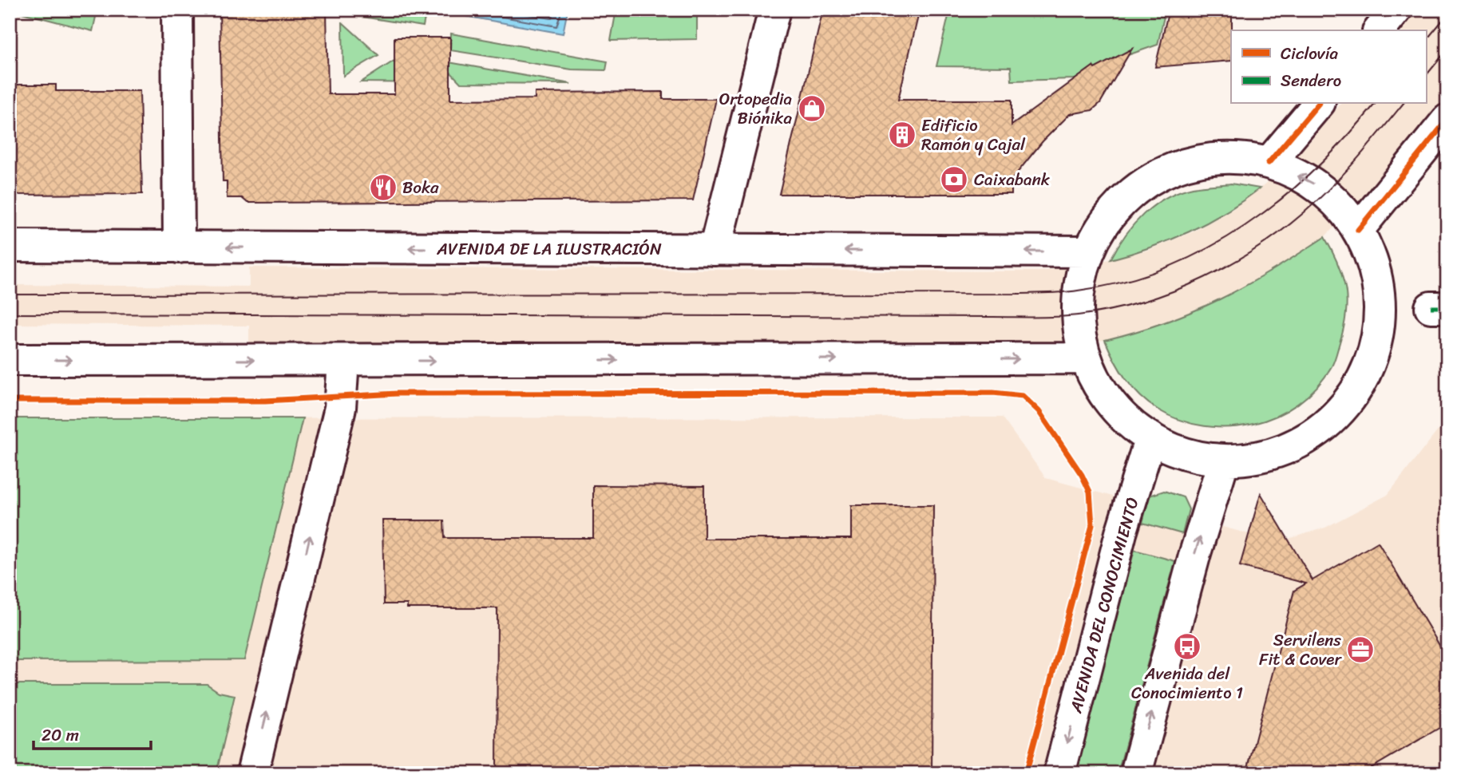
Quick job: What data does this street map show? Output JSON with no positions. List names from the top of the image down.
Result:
{
  "streets": {
    "main road": ["AVENIDA DE LA ILUSTRACIÓN", "AVENIDA DEL CONOCIMIENTO"]
  },
  "places": {
    "shop": ["Ortopedia Biónika"],
    "building": ["Edificio Ramón y Cajal"],
    "bank": ["Caixabank"],
    "restaurant": ["Boka"],
    "bus stop": ["Avenida del Conocimiento 1"],
    "office": ["Servilens Fit & Cover"]
  },
  "legend": ["Ciclovía", "Sendero"],
  "scale_bar": "20 m"
}
